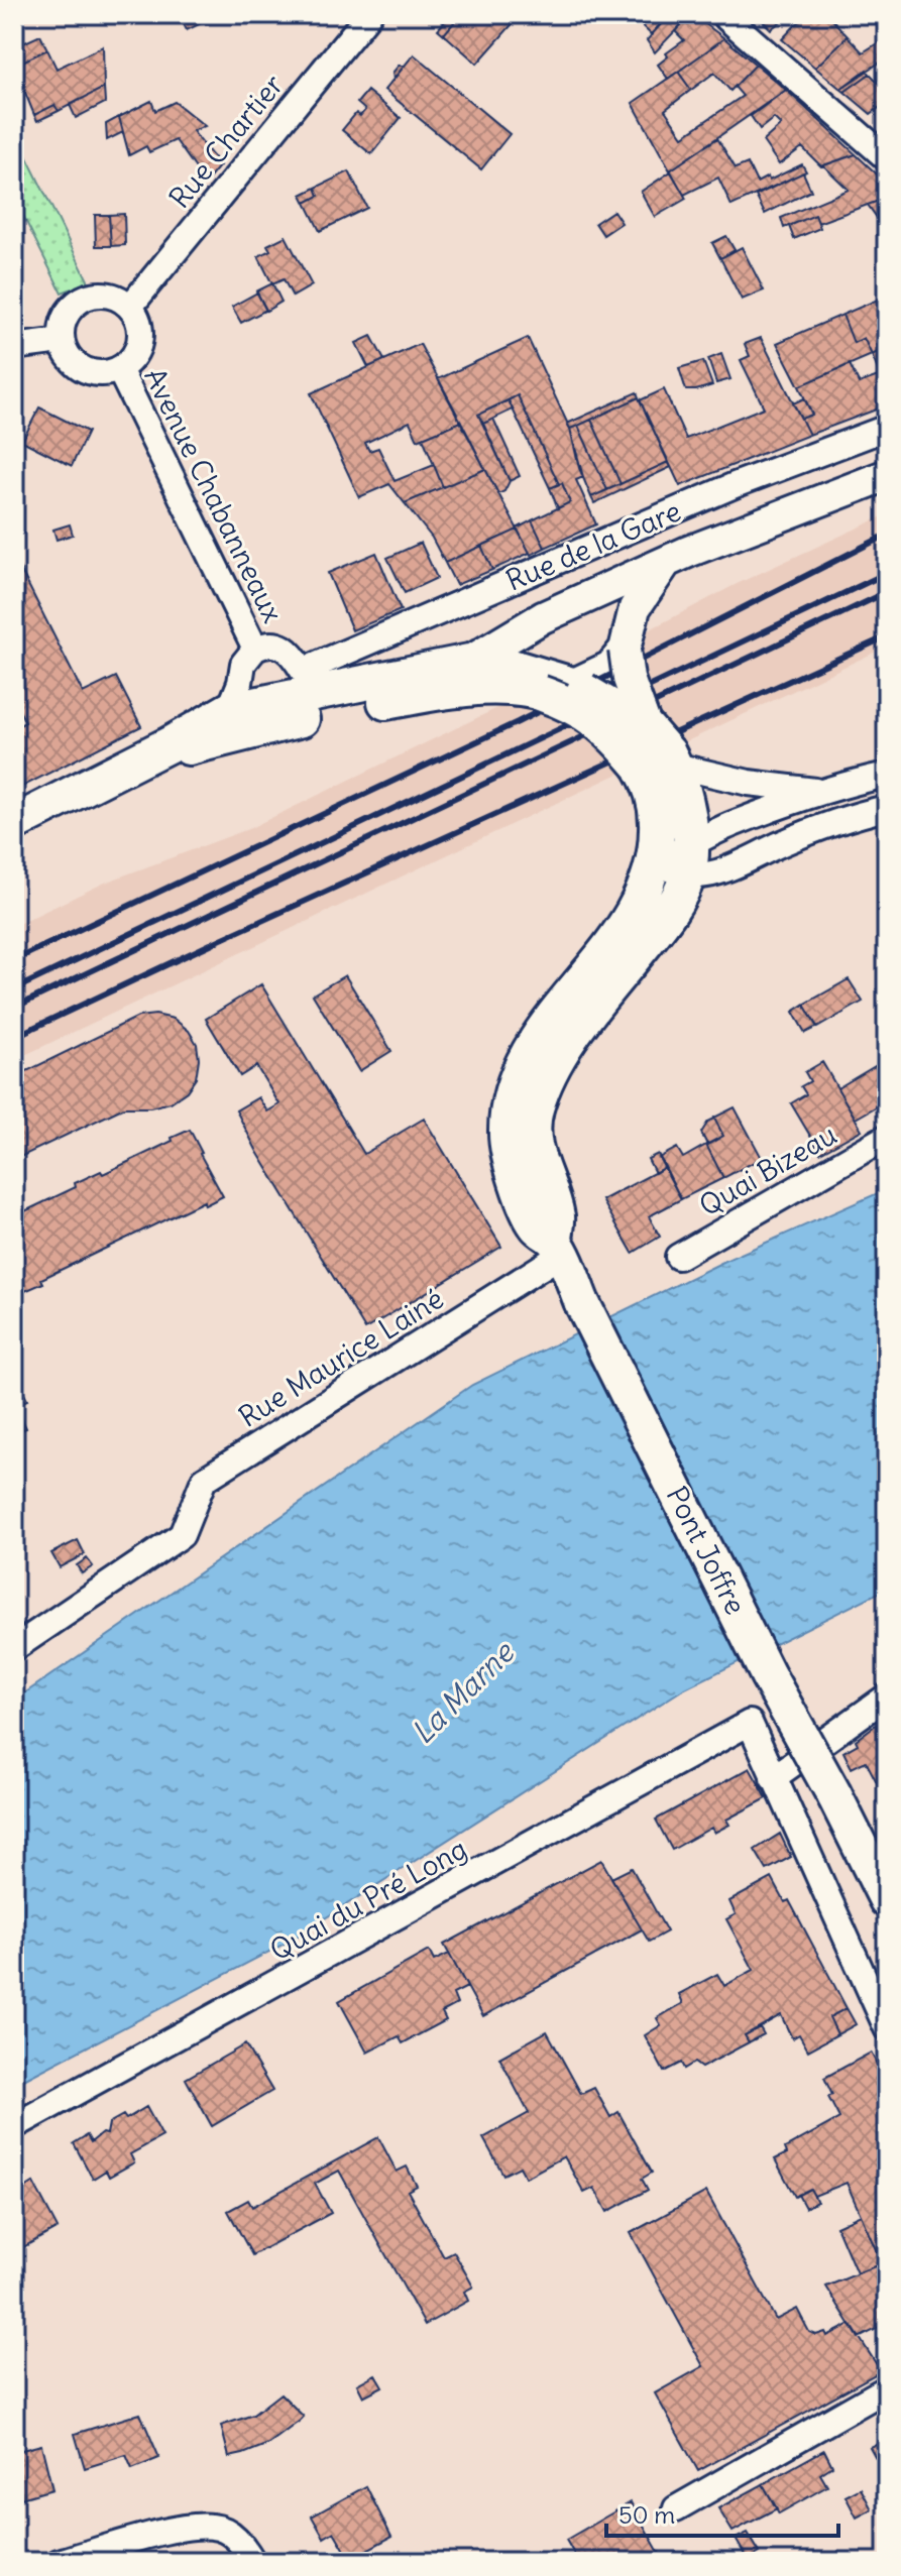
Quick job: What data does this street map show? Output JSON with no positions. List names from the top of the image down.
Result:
{
  "streets": {
    "main road": ["Pont Joffre"],
    "street": [
      "Rue Chartier",
      "Avenue Chabanneaux",
      "Rue de la Gare",
      "Quai Bizeau",
      "Rue Maurice Lainé",
      "Quai du Pré Long"
    ]
  },
  "crossings": [
    ["Rue Chartier", "Avenue Chabanneaux"],
    ["Rue Maurice Lainé", "Pont Joffre"]
  ],
  "water": ["La Marne"],
  "scale_bar": "50 m"
}
